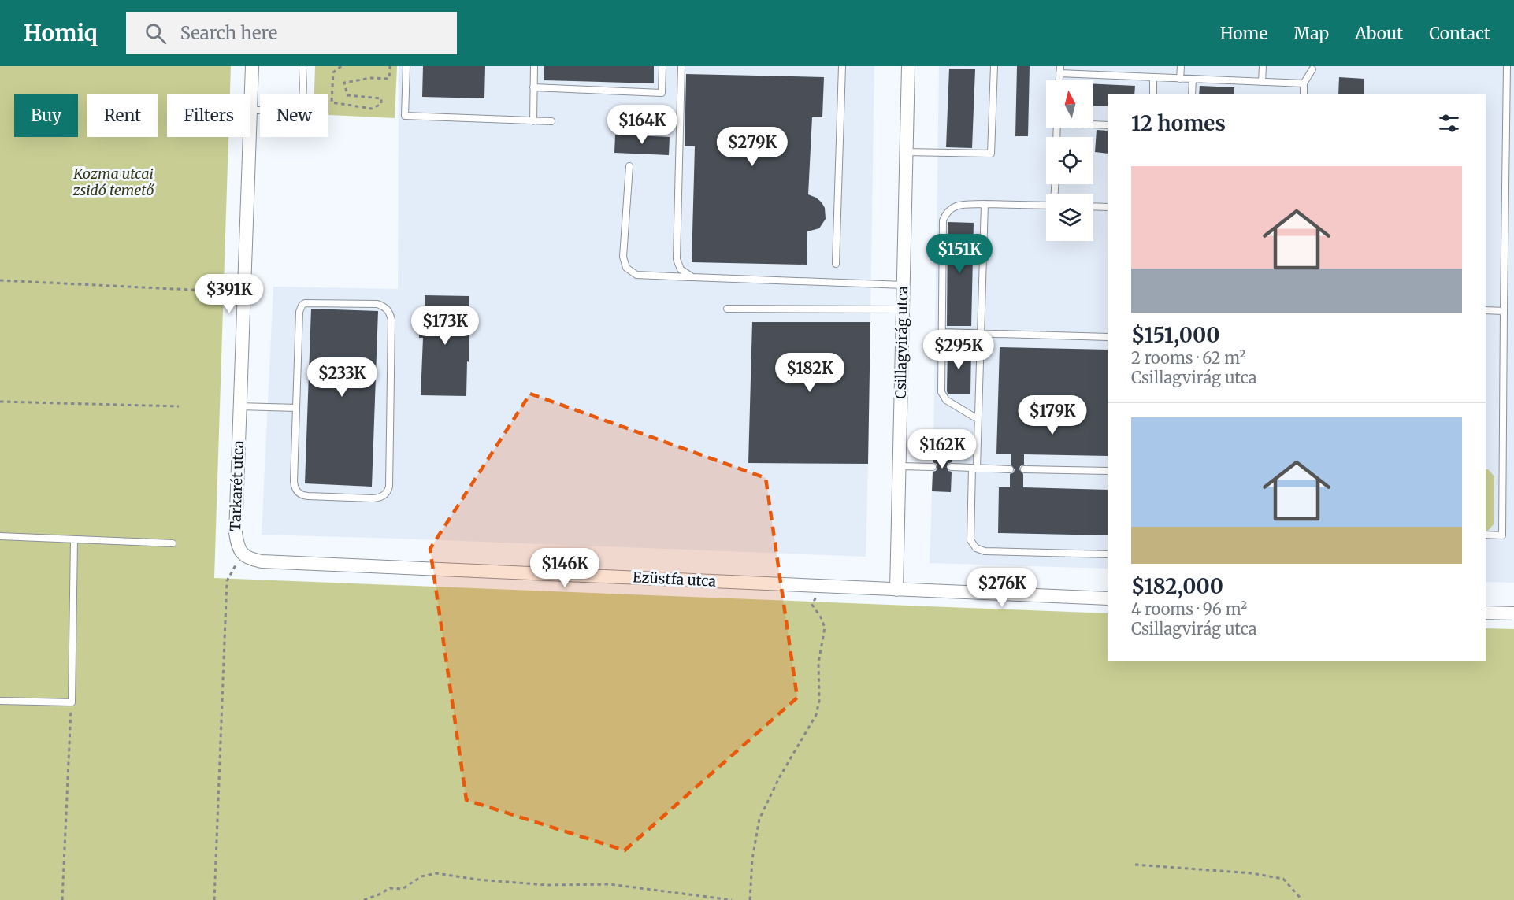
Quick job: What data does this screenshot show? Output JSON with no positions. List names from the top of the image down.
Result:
{
  "streets": {
    "street": ["Csillagvirág utca", "Tarkarét utca", "Ezüstfa utca"]
  },
  "crossings": [
    ["Csillagvirág utca", "Ezüstfa utca"],
    ["Tarkarét utca", "Ezüstfa utca"]
  ],
  "parks": ["Kozma utcai zsidó temető"],
  "north": "top",
  "page": {
    "header": "Homiq",
    "search": "Search here",
    "nav": [
      "Home",
      "Map",
      "About",
      "Contact"
    ],
    "chip": [
      "Buy",
      "Rent",
      "Filters",
      "New"
    ],
    "heading": "12 homes",
    "price": [
      "$164K",
      "$279K",
      "$151K",
      "$391K",
      "$173K",
      "$295K",
      "$182K",
      "$233K",
      "$179K",
      "$162K",
      "$146K",
      "$276K"
    ],
    "list": [
      {
        "name": "$151,000",
        "note": "2 rooms · 62 m² · Csillagvirág utca"
      },
      {
        "name": "$182,000",
        "note": "4 rooms · 96 m² · Csillagvirág utca"
      }
    ]
  }
}
